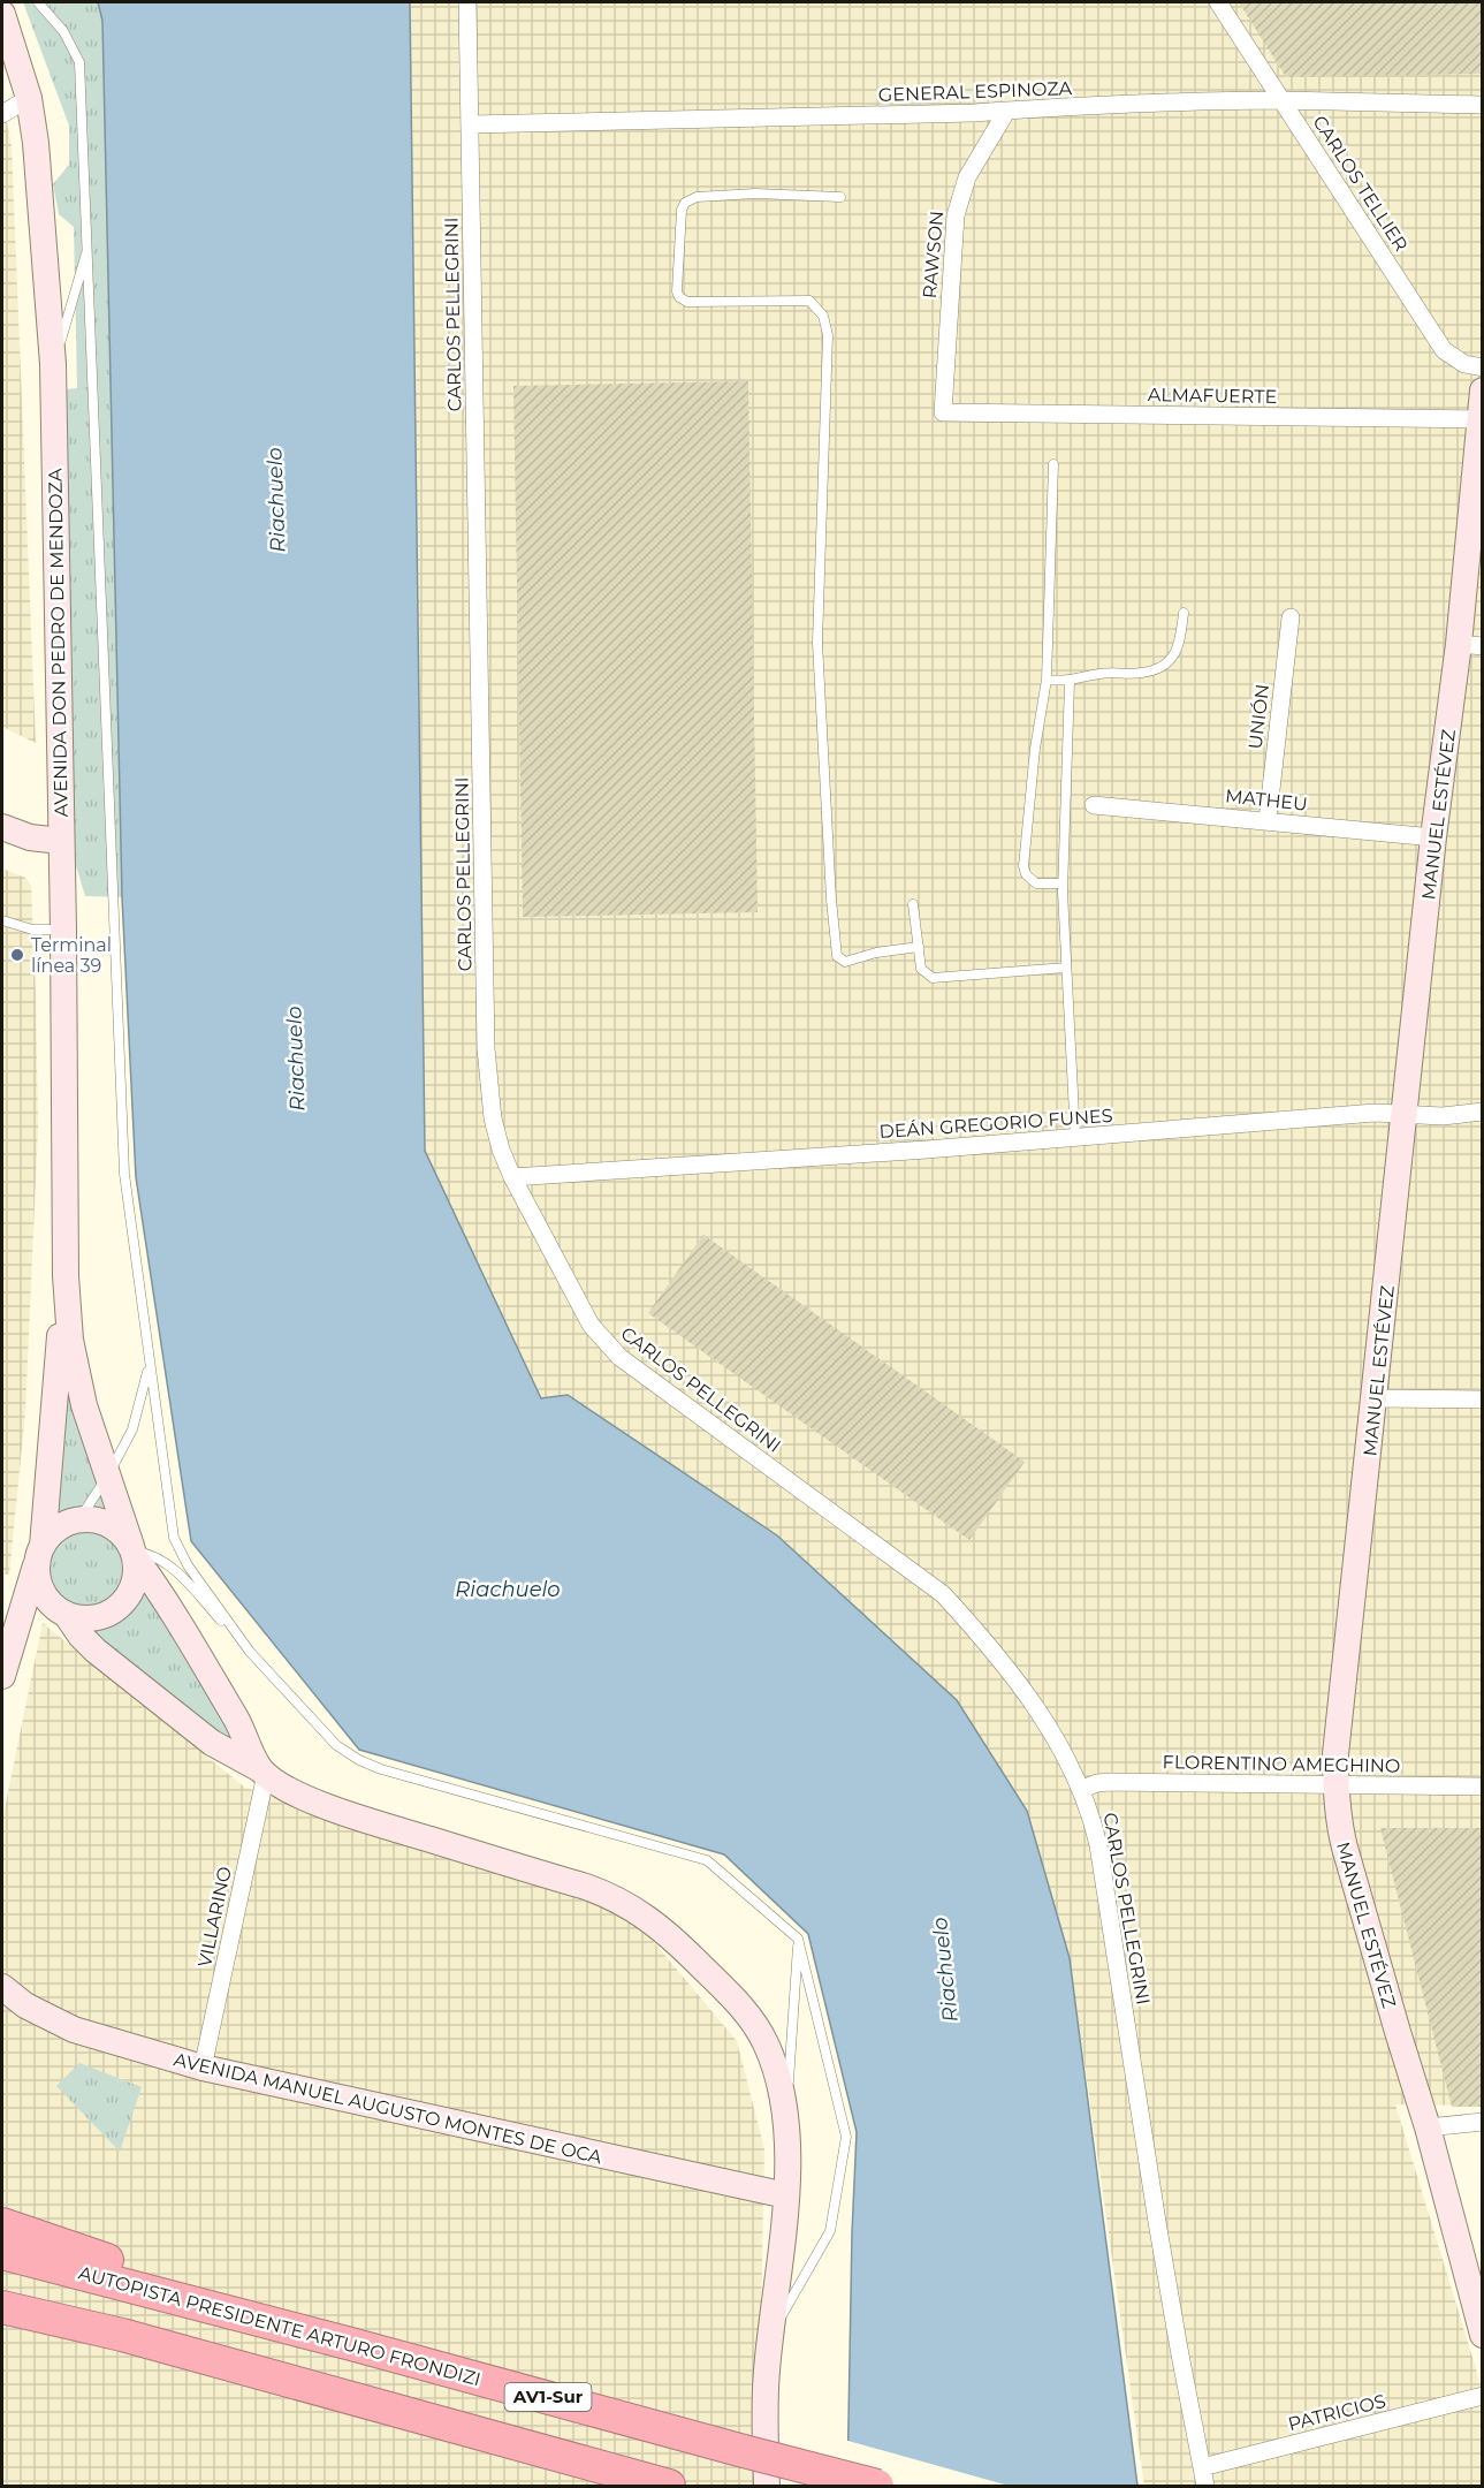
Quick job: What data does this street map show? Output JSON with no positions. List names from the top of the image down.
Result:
{
  "streets": {
    "highway": ["AUTOPISTA PRESIDENTE ARTURO FRONDIZI", "AV1-Sur"],
    "main road": ["AVENIDA DON PEDRO DE MENDOZA", "MANUEL ESTÉVEZ", "AVENIDA MANUEL AUGUSTO MONTES DE OCA"],
    "street": [
      "GENERAL ESPINOZA",
      "CARLOS TELLIER",
      "RAWSON",
      "CARLOS PELLEGRINI",
      "ALMAFUERTE",
      "UNIÓN",
      "MATHEU",
      "DEÁN GREGORIO FUNES",
      "FLORENTINO AMEGHINO",
      "VILLARINO",
      "PATRICIOS"
    ]
  },
  "crossings": [
    ["GENERAL ESPINOZA", "CARLOS TELLIER"],
    ["GENERAL ESPINOZA", "RAWSON"],
    ["GENERAL ESPINOZA", "CARLOS PELLEGRINI"],
    ["RAWSON", "ALMAFUERTE"],
    ["CARLOS PELLEGRINI", "DEÁN GREGORIO FUNES"],
    ["CARLOS PELLEGRINI", "FLORENTINO AMEGHINO"],
    ["CARLOS PELLEGRINI", "PATRICIOS"],
    ["ALMAFUERTE", "MANUEL ESTÉVEZ"],
    ["AVENIDA DON PEDRO DE MENDOZA", "VILLARINO"],
    ["UNIÓN", "MATHEU"],
    ["MATHEU", "MANUEL ESTÉVEZ"],
    ["MANUEL ESTÉVEZ", "DEÁN GREGORIO FUNES"],
    ["MANUEL ESTÉVEZ", "FLORENTINO AMEGHINO"],
    ["VILLARINO", "AVENIDA MANUEL AUGUSTO MONTES DE OCA"]
  ],
  "water": ["Riachuelo"],
  "places": ["Terminal línea 39"]
}
